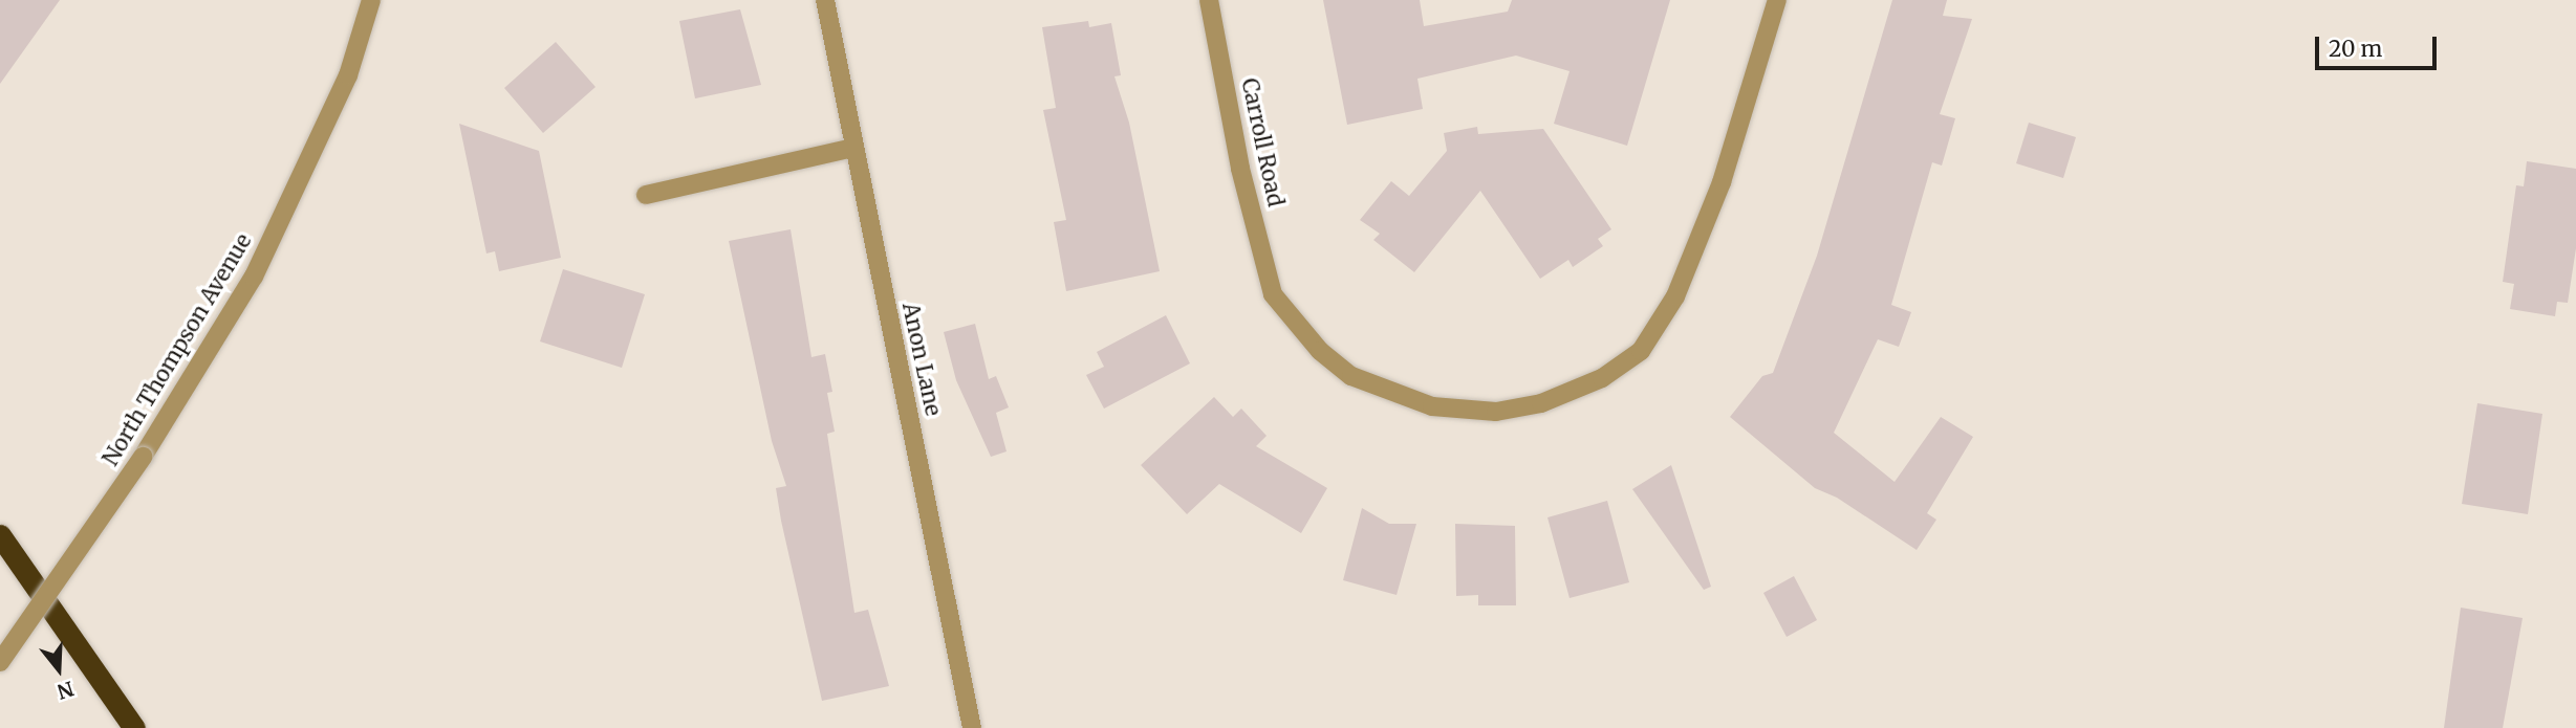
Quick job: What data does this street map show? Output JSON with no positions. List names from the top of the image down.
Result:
{
  "streets": {
    "street": ["Carroll Road", "North Thompson Avenue", "Anon Lane"]
  },
  "scale_bar": "20 m",
  "north": "bottom"
}
